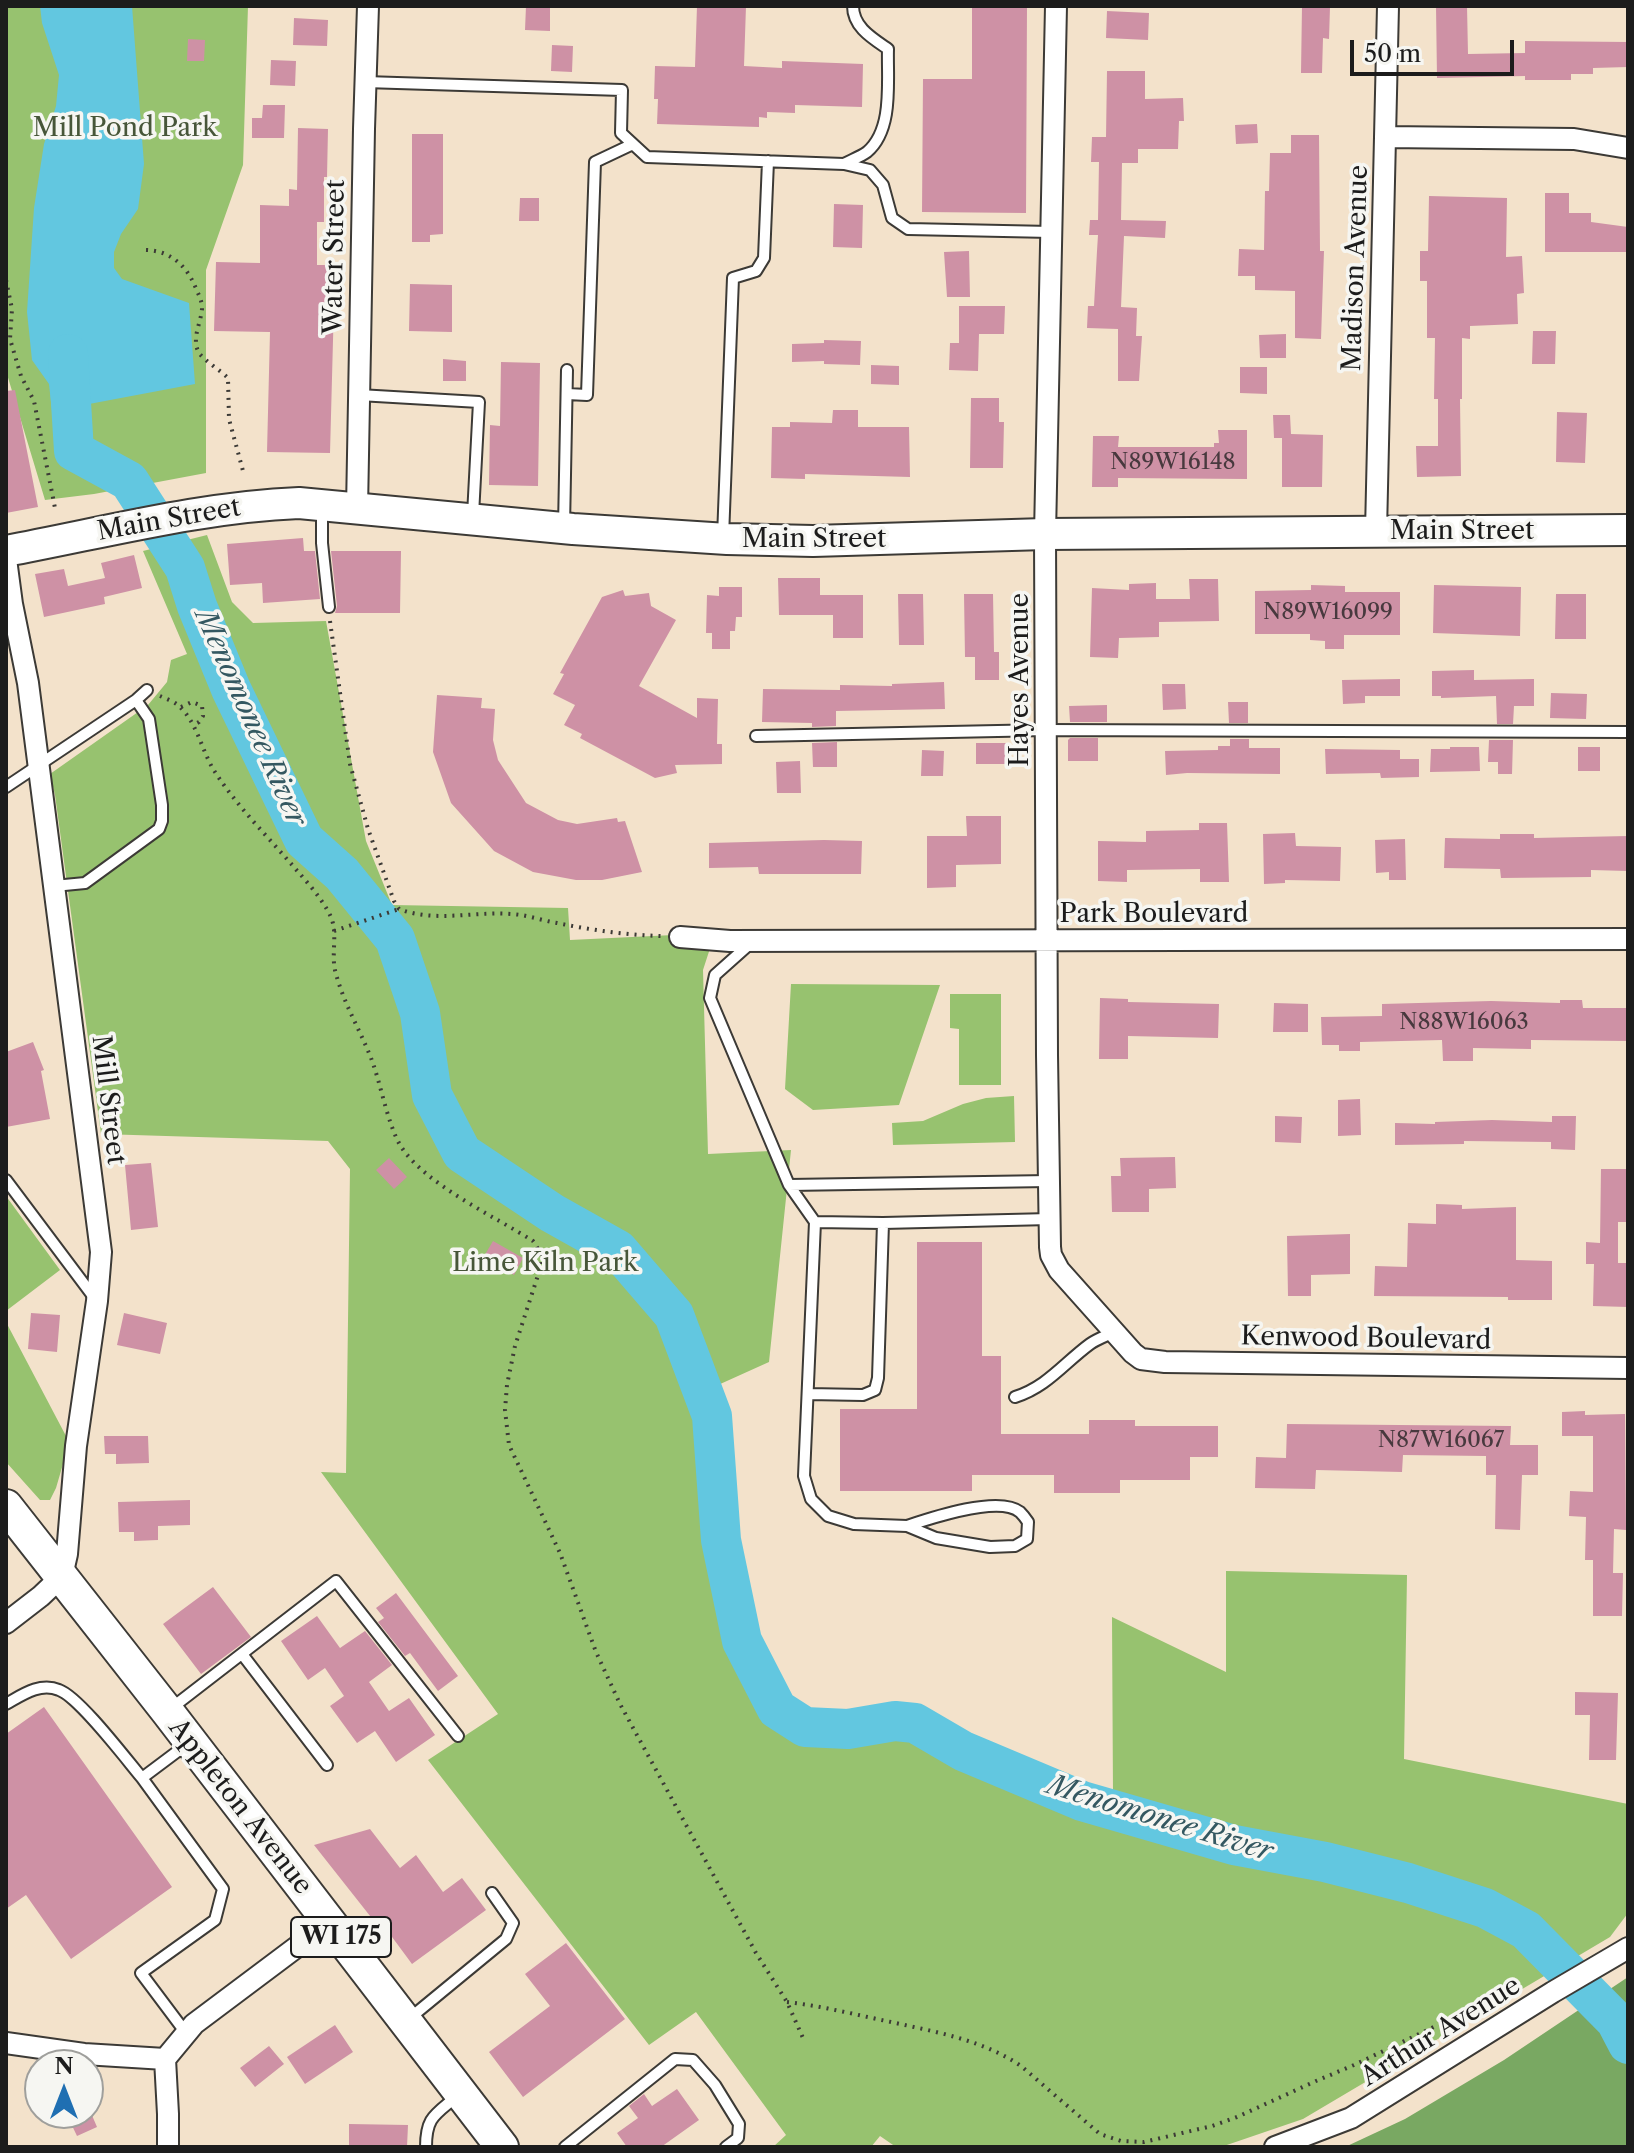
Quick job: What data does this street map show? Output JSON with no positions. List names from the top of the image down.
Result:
{
  "streets": {
    "main road": ["Main Street", "Appleton Avenue", "WI 175"],
    "street": [
      "Water Street",
      "Madison Avenue",
      "Hayes Avenue",
      "Park Boulevard",
      "Mill Street",
      "Kenwood Boulevard",
      "Arthur Avenue"
    ]
  },
  "crossings": [
    ["Water Street", "Main Street"],
    ["Madison Avenue", "Main Street"],
    ["Main Street", "Hayes Avenue"],
    ["Hayes Avenue", "Park Boulevard"],
    ["Hayes Avenue", "Kenwood Boulevard"],
    ["Mill Street", "Appleton Avenue"]
  ],
  "water": ["Menomonee River"],
  "parks": ["Mill Pond Park", "Lime Kiln Park"],
  "house_numbers": [
    "N89W16148",
    "N89W16099",
    "N88W16063",
    "N87W16067"
  ],
  "scale_bar": "50 m",
  "north": "top"
}
